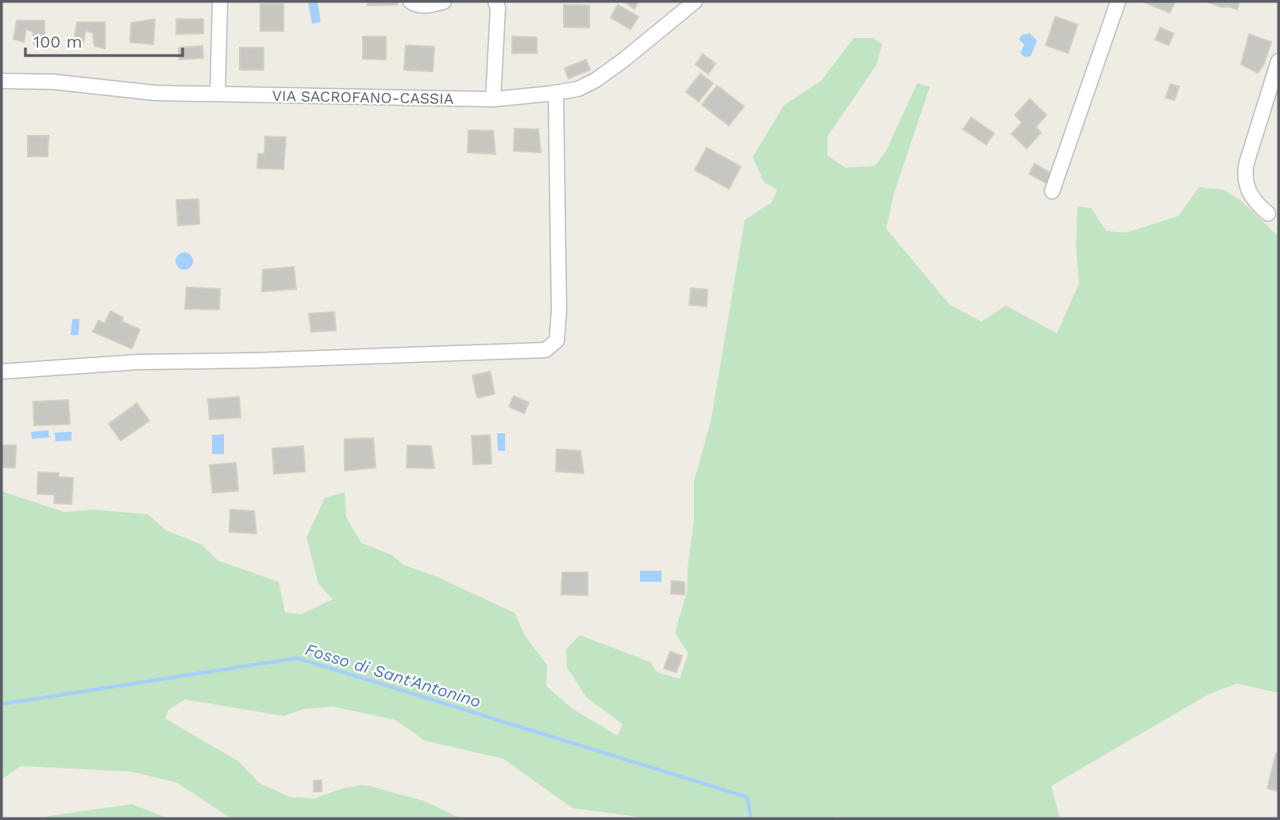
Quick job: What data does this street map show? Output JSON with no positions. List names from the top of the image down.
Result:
{
  "streets": {
    "street": ["VIA SACROFANO-CASSIA"]
  },
  "water": ["Fosso di Sant'Antonino"],
  "scale_bar": "100 m"
}
